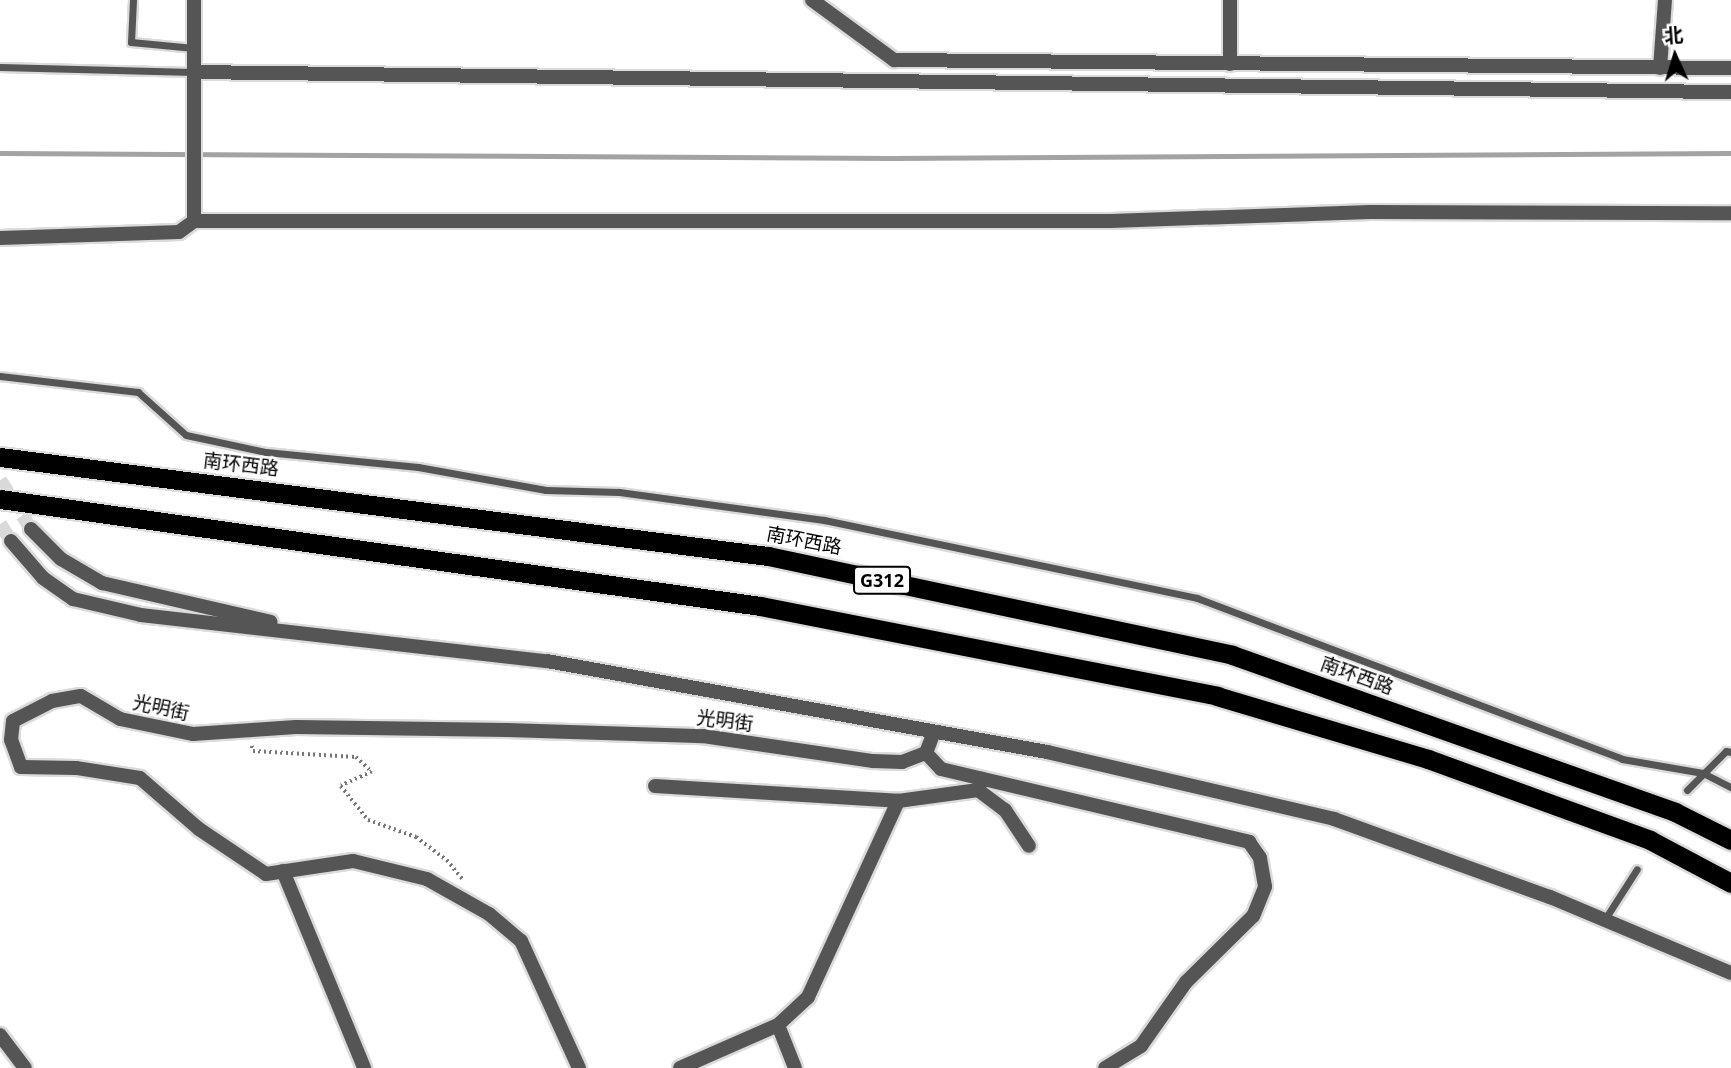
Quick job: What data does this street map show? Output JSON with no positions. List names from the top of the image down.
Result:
{
  "streets": {
    "highway": ["南环西路", "G312"],
    "street": ["光明街"]
  },
  "north": "top"
}
